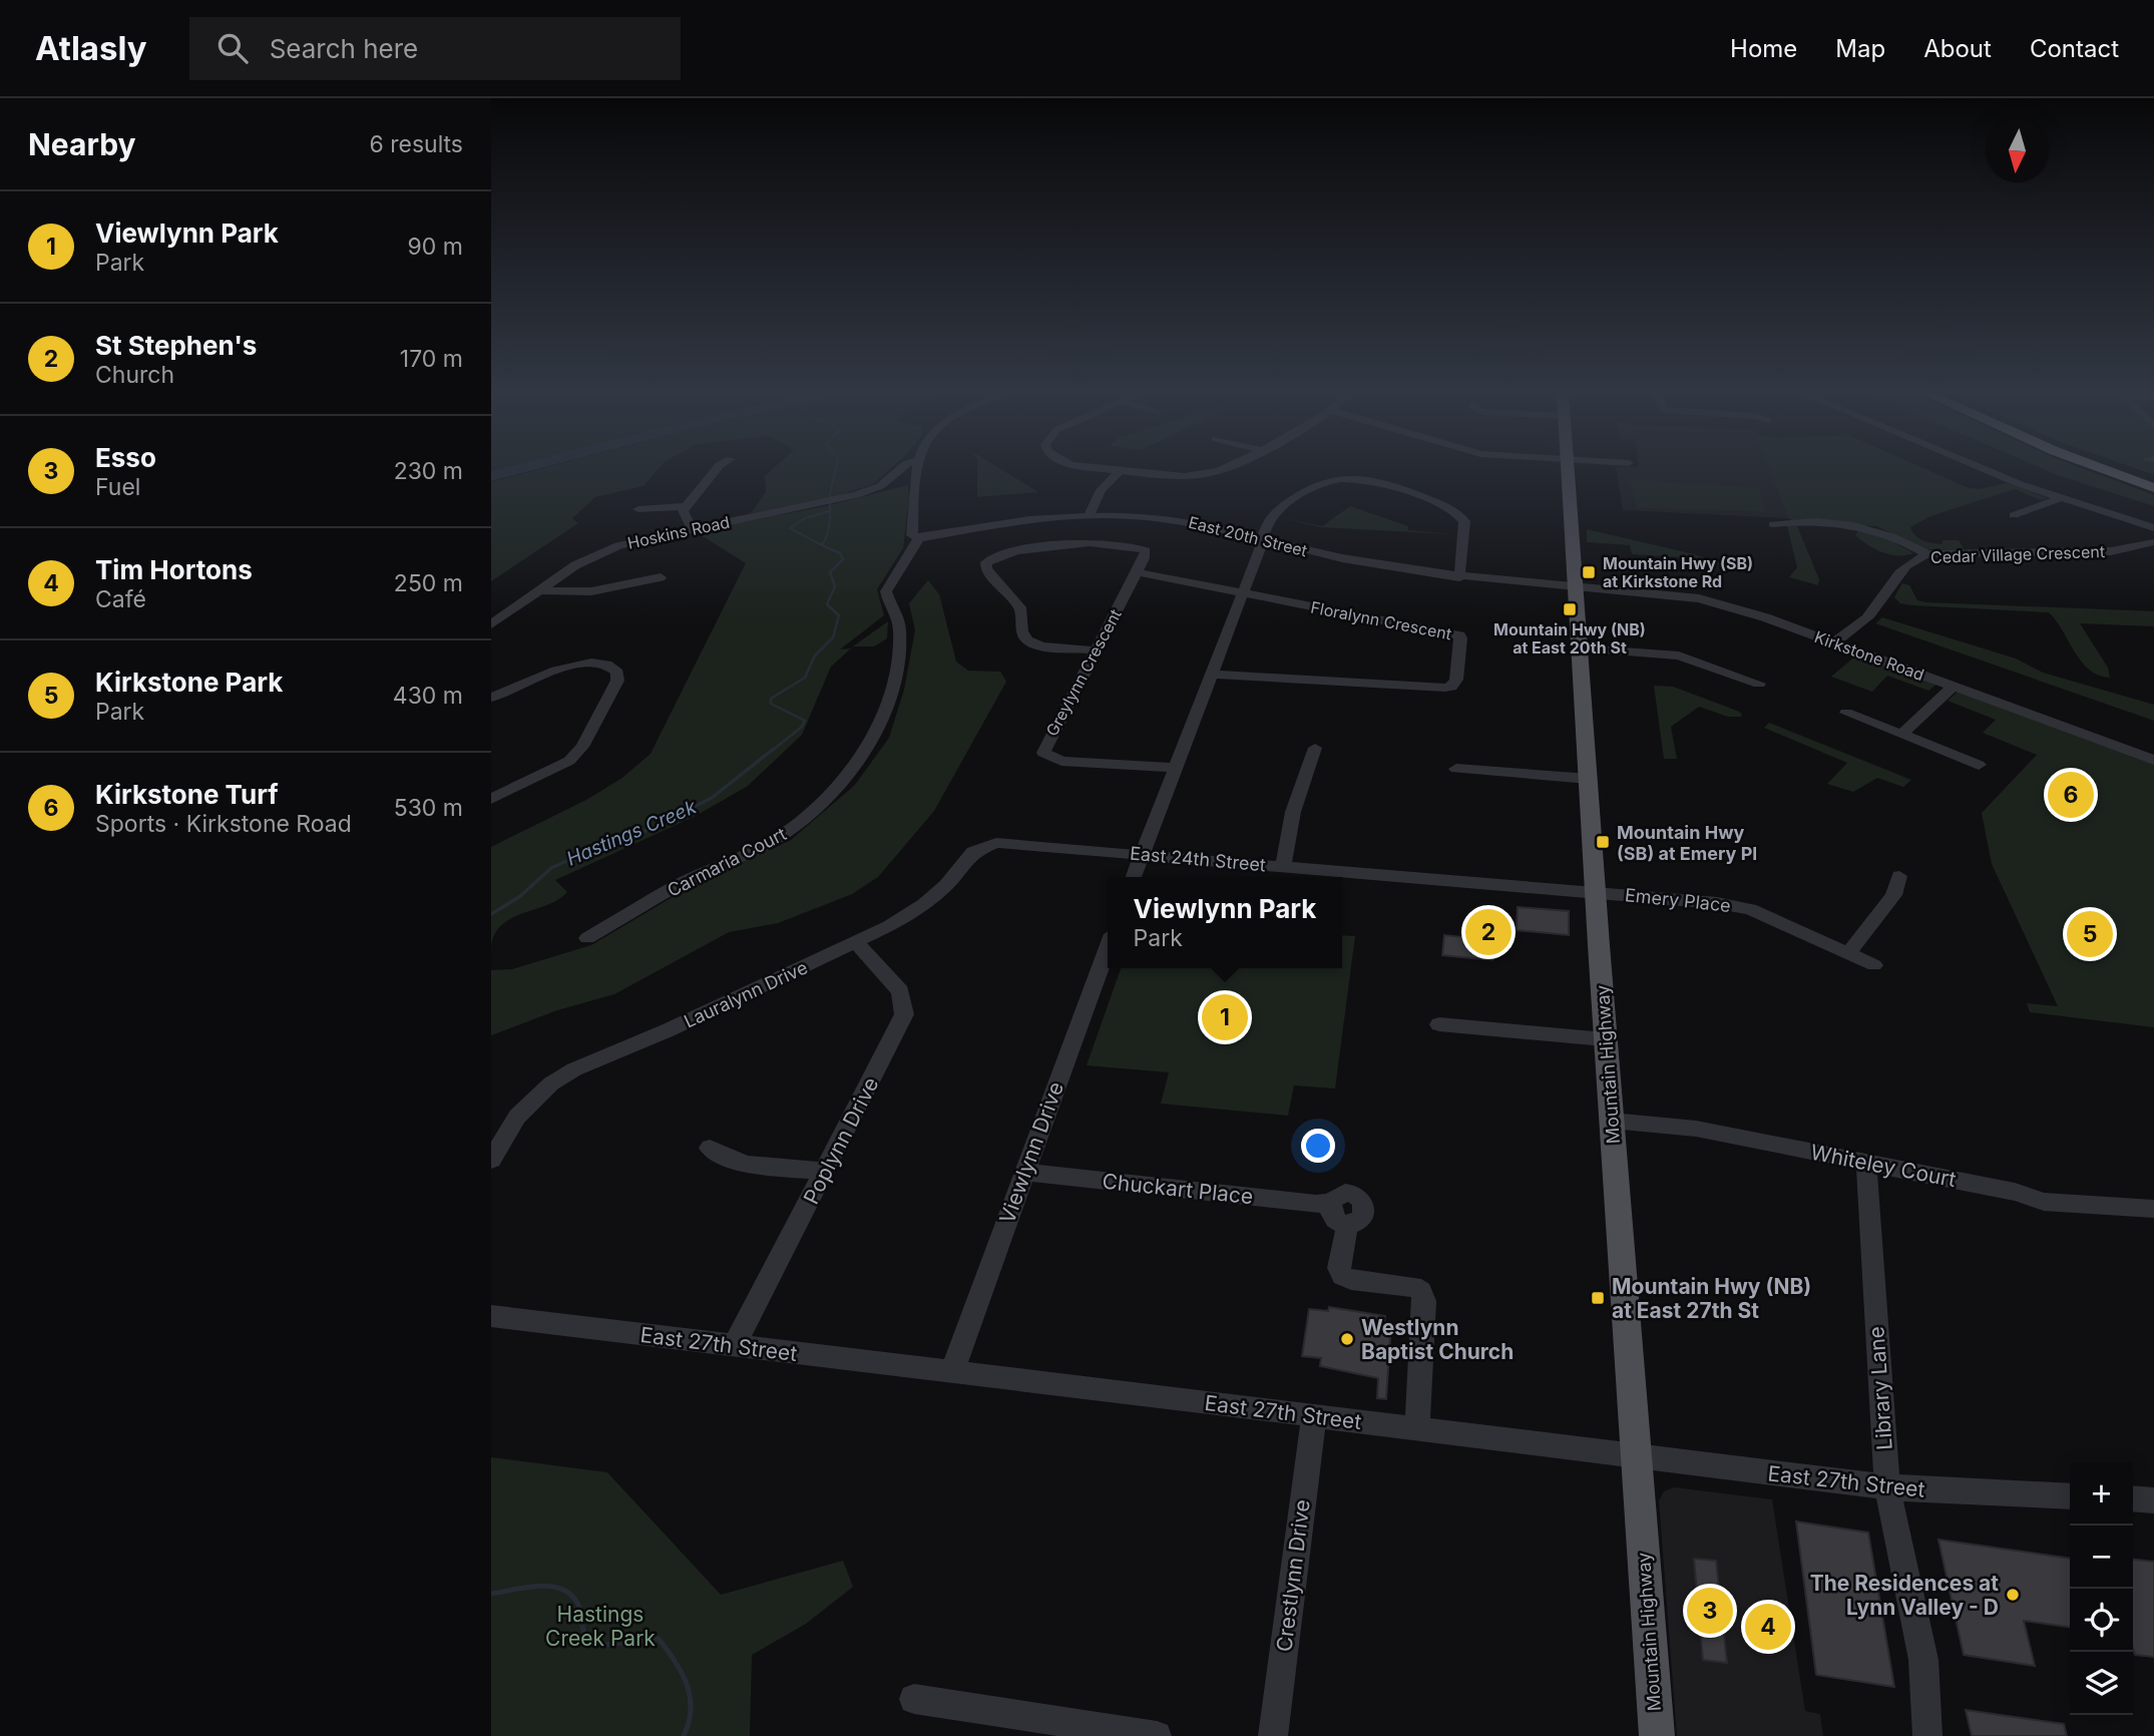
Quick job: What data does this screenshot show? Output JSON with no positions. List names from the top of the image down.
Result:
{
  "streets": {
    "main road": ["Mountain Highway"],
    "street": [
      "Hoskins Road",
      "East 20th Street",
      "Cedar Village Crescent",
      "Floralynn Crescent",
      "Kirkstone Road",
      "Greylynn Crescent",
      "East 24th Street",
      "Carmaria Court",
      "Emery Place",
      "Lauralynn Drive",
      "Poplynn Drive",
      "Viewlynn Drive",
      "Whiteley Court",
      "Chuckart Place",
      "East 27th Street",
      "Library Lane",
      "Crestlynn Drive"
    ]
  },
  "crossings": [
    ["East 20th Street", "Kirkstone Road"],
    ["East 20th Street", "Carmaria Court"],
    ["East 20th Street", "Mountain Highway"],
    ["Cedar Village Crescent", "Kirkstone Road"],
    ["Floralynn Crescent", "Greylynn Crescent"],
    ["Kirkstone Road", "Mountain Highway"],
    ["East 24th Street", "Emery Place"],
    ["East 24th Street", "Lauralynn Drive"],
    ["East 24th Street", "Mountain Highway"],
    ["Emery Place", "Mountain Highway"],
    ["Lauralynn Drive", "Poplynn Drive"],
    ["Mountain Highway", "Whiteley Court"],
    ["Mountain Highway", "East 27th Street"],
    ["Poplynn Drive", "East 27th Street"],
    ["Viewlynn Drive", "Chuckart Place"],
    ["Viewlynn Drive", "East 27th Street"],
    ["Whiteley Court", "Library Lane"],
    ["Chuckart Place", "East 27th Street"],
    ["East 27th Street", "Library Lane"],
    ["East 27th Street", "Crestlynn Drive"]
  ],
  "water": ["Hastings Creek"],
  "parks": ["Hastings Creek Park"],
  "places": {
    "transit": [
      "Mountain Hwy (SB) at Kirkstone Rd",
      "Mountain Hwy (NB) at East 20th St",
      "Mountain Hwy (SB) at Emery Pl",
      "Mountain Hwy (NB) at East 27th St"
    ],
    "other": ["Westlynn Baptist Church", "The Residences at Lynn Valley - D"]
  },
  "north": "bottom",
  "page": {
    "header": "Atlasly",
    "search": "Search here",
    "nav": [
      "Home",
      "Map",
      "About",
      "Contact"
    ],
    "heading": ["Nearby", "6 results"],
    "list": [
      {
        "mark": "1",
        "name": "Viewlynn Park",
        "note": "Park",
        "value": "90 m"
      },
      {
        "mark": "2",
        "name": "St Stephen's",
        "note": "Church",
        "value": "170 m"
      },
      {
        "mark": "3",
        "name": "Esso",
        "note": "Fuel",
        "value": "230 m"
      },
      {
        "mark": "4",
        "name": "Tim Hortons",
        "note": "Café",
        "value": "250 m"
      },
      {
        "mark": "5",
        "name": "Kirkstone Park",
        "note": "Park",
        "value": "430 m"
      },
      {
        "mark": "6",
        "name": "Kirkstone Turf",
        "note": "Sports · Kirkstone Road",
        "value": "530 m"
      }
    ],
    "pins": [
      "6",
      "2",
      "5",
      "1",
      "3",
      "4"
    ],
    "popup": ["Viewlynn Park", "Park"],
    "map_buttons": ["+", "−"]
  }
}
